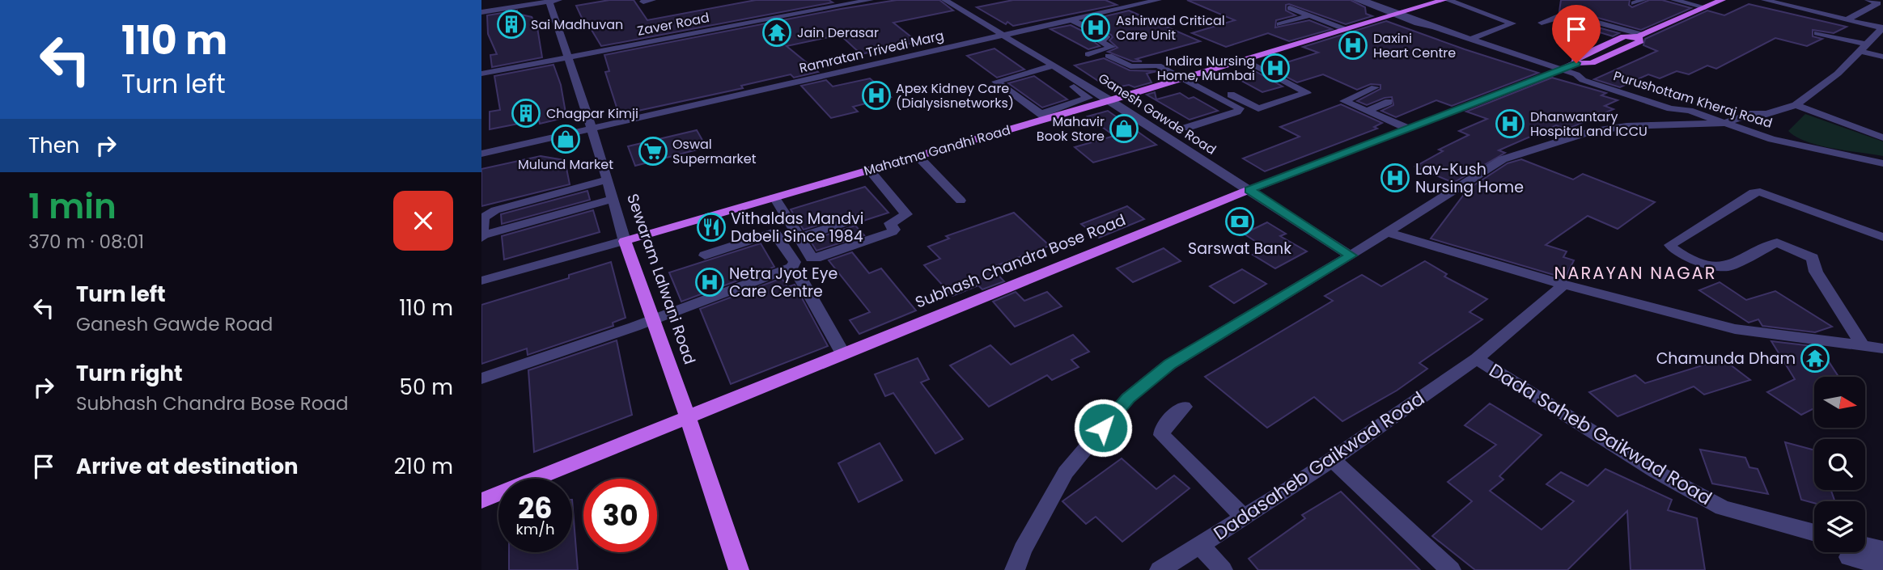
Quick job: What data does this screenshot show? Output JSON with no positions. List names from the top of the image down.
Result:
{
  "streets": {
    "main road": ["Mahatma Gandhi Road", "Subhash Chandra Bose Road", "Sewaram Lalwani Road"],
    "street": [
      "Zaver Road",
      "Ramratan Trivedi Marg",
      "Purushottam Kheraj Road",
      "Ganesh Gawde Road",
      "Dada Saheb Gaikwad Road",
      "Dadasaheb Gaikwad Road"
    ]
  },
  "crossings": [
    ["Zaver Road", "Sewaram Lalwani Road"],
    ["Ramratan Trivedi Marg", "Ganesh Gawde Road"],
    ["Ramratan Trivedi Marg", "Sewaram Lalwani Road"],
    ["Purushottam Kheraj Road", "Mahatma Gandhi Road"],
    ["Purushottam Kheraj Road", "Subhash Chandra Bose Road"],
    ["Ganesh Gawde Road", "Mahatma Gandhi Road"],
    ["Ganesh Gawde Road", "Subhash Chandra Bose Road"],
    ["Mahatma Gandhi Road", "Sewaram Lalwani Road"],
    ["Subhash Chandra Bose Road", "Sewaram Lalwani Road"],
    ["Dada Saheb Gaikwad Road", "Dadasaheb Gaikwad Road"]
  ],
  "districts": ["NARAYAN NAGAR"],
  "places": {
    "building": ["Sai Madhuvan", "Chagpar Kimji"],
    "hospital": [
      "Ashirwad Critical Care Unit",
      "Daxini Heart Centre",
      "Indira Nursing Home, Mumbai",
      "Apex Kidney Care (Dialysisnetworks)",
      "Dhanwantary Hospital and ICCU",
      "Lav-Kush Nursing Home",
      "Netra Jyot Eye Care Centre"
    ],
    "temple": ["Jain Derasar", "Chamunda Dham"],
    "shop": ["Mahavir Book Store", "Mulund Market"],
    "supermarket": ["Oswal Supermarket"],
    "bank": ["Sarswat Bank"],
    "restaurant": ["Vithaldas Mandvi Dabeli Since 1984"]
  },
  "north": "right",
  "page": {
    "turn": ["110 m", "Turn left"],
    "then": "Then",
    "heading": ["1 min", "370 m · 08:01"],
    "list": [
      {
        "name": "Turn left",
        "note": "Ganesh Gawde Road",
        "value": "110 m"
      },
      {
        "name": "Turn right",
        "note": "Subhash Chandra Bose Road",
        "value": "50 m"
      },
      {
        "name": "Arrive at destination",
        "value": "210 m"
      }
    ],
    "speed": "26 km/h",
    "limit": "30"
  }
}
